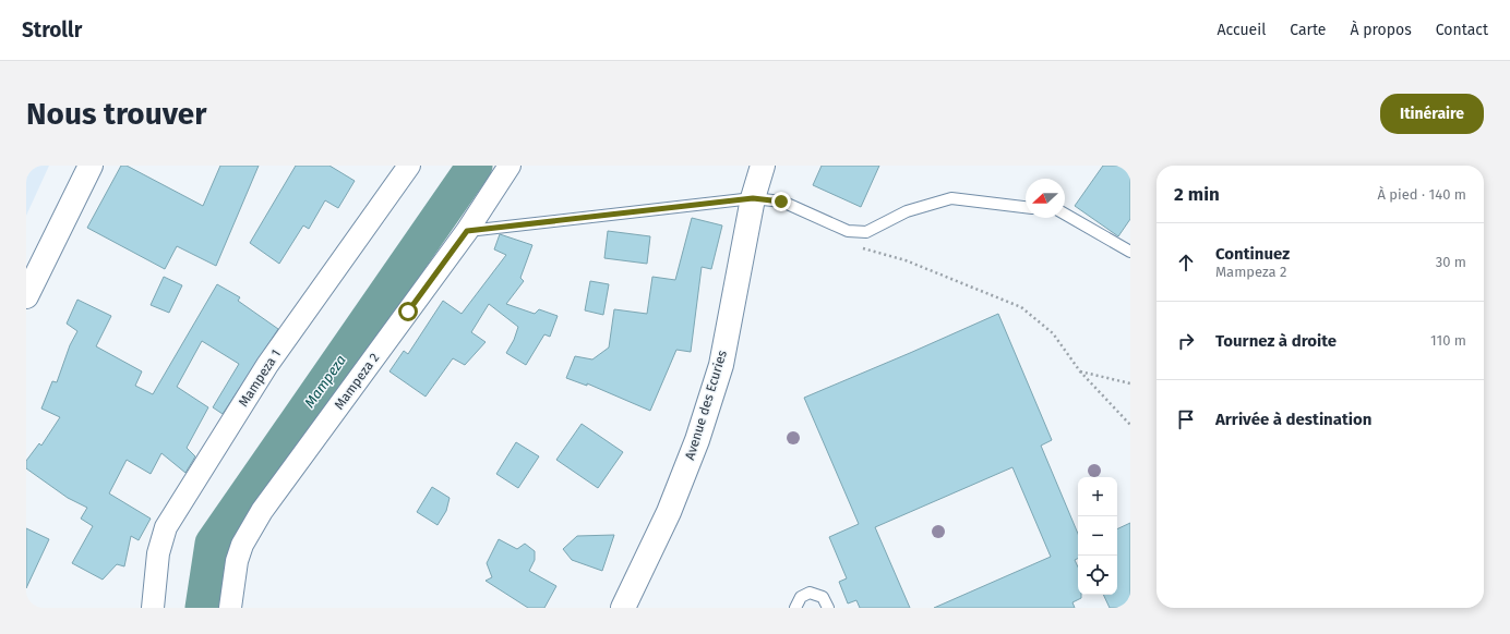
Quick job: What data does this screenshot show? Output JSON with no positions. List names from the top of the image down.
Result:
{
  "streets": {
    "street": ["Mampeza 1", "Mampeza 2", "Avenue des Ecuries"]
  },
  "water": ["Mampeza"],
  "north": "left",
  "page": {
    "header": "Strollr",
    "nav": [
      "Accueil",
      "Carte",
      "À propos",
      "Contact"
    ],
    "buttons": "Itinéraire",
    "title": "Nous trouver",
    "heading": ["2 min", "À pied · 140 m"],
    "list": [
      ["Continuez", "Mampeza 2", "30 m"],
      ["Tournez à droite", "110 m"],
      "Arrivée à destination"
    ],
    "map_buttons": ["+", "−"]
  }
}
